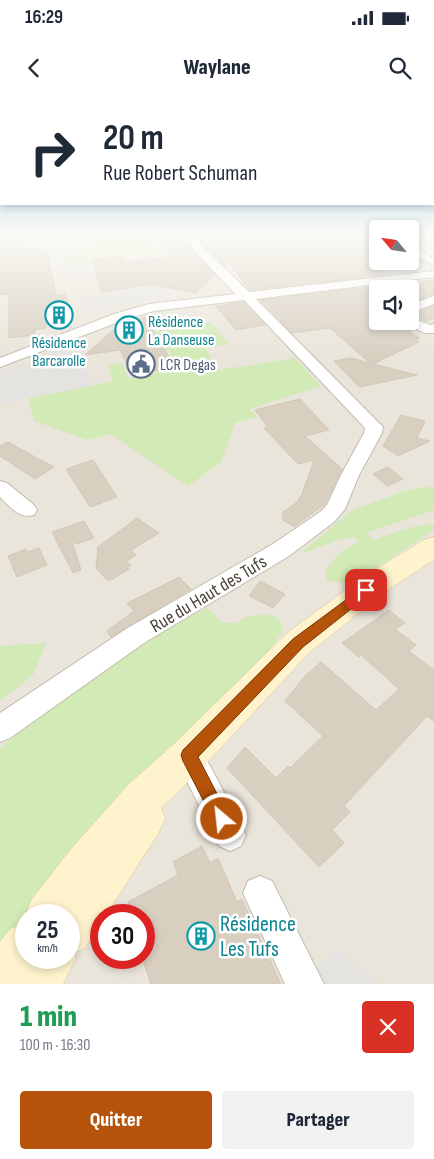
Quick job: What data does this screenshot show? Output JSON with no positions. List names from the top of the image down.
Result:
{
  "streets": {
    "street": ["Rue du Haut des Tufs"]
  },
  "places": {
    "building": ["Résidence Barcarolle", "Résidence La Danseuse", "Résidence Les Tufs"],
    "public building": ["LCR Degas"]
  },
  "north": "top left",
  "page": {
    "status": "16:29",
    "header": "Waylane",
    "turn": ["20 m", "Rue Robert Schuman"],
    "speed": "25 km/h",
    "limit": "30",
    "heading": ["1 min", "100 m · 16:30"],
    "buttons": ["Quitter", "Partager"]
  }
}
